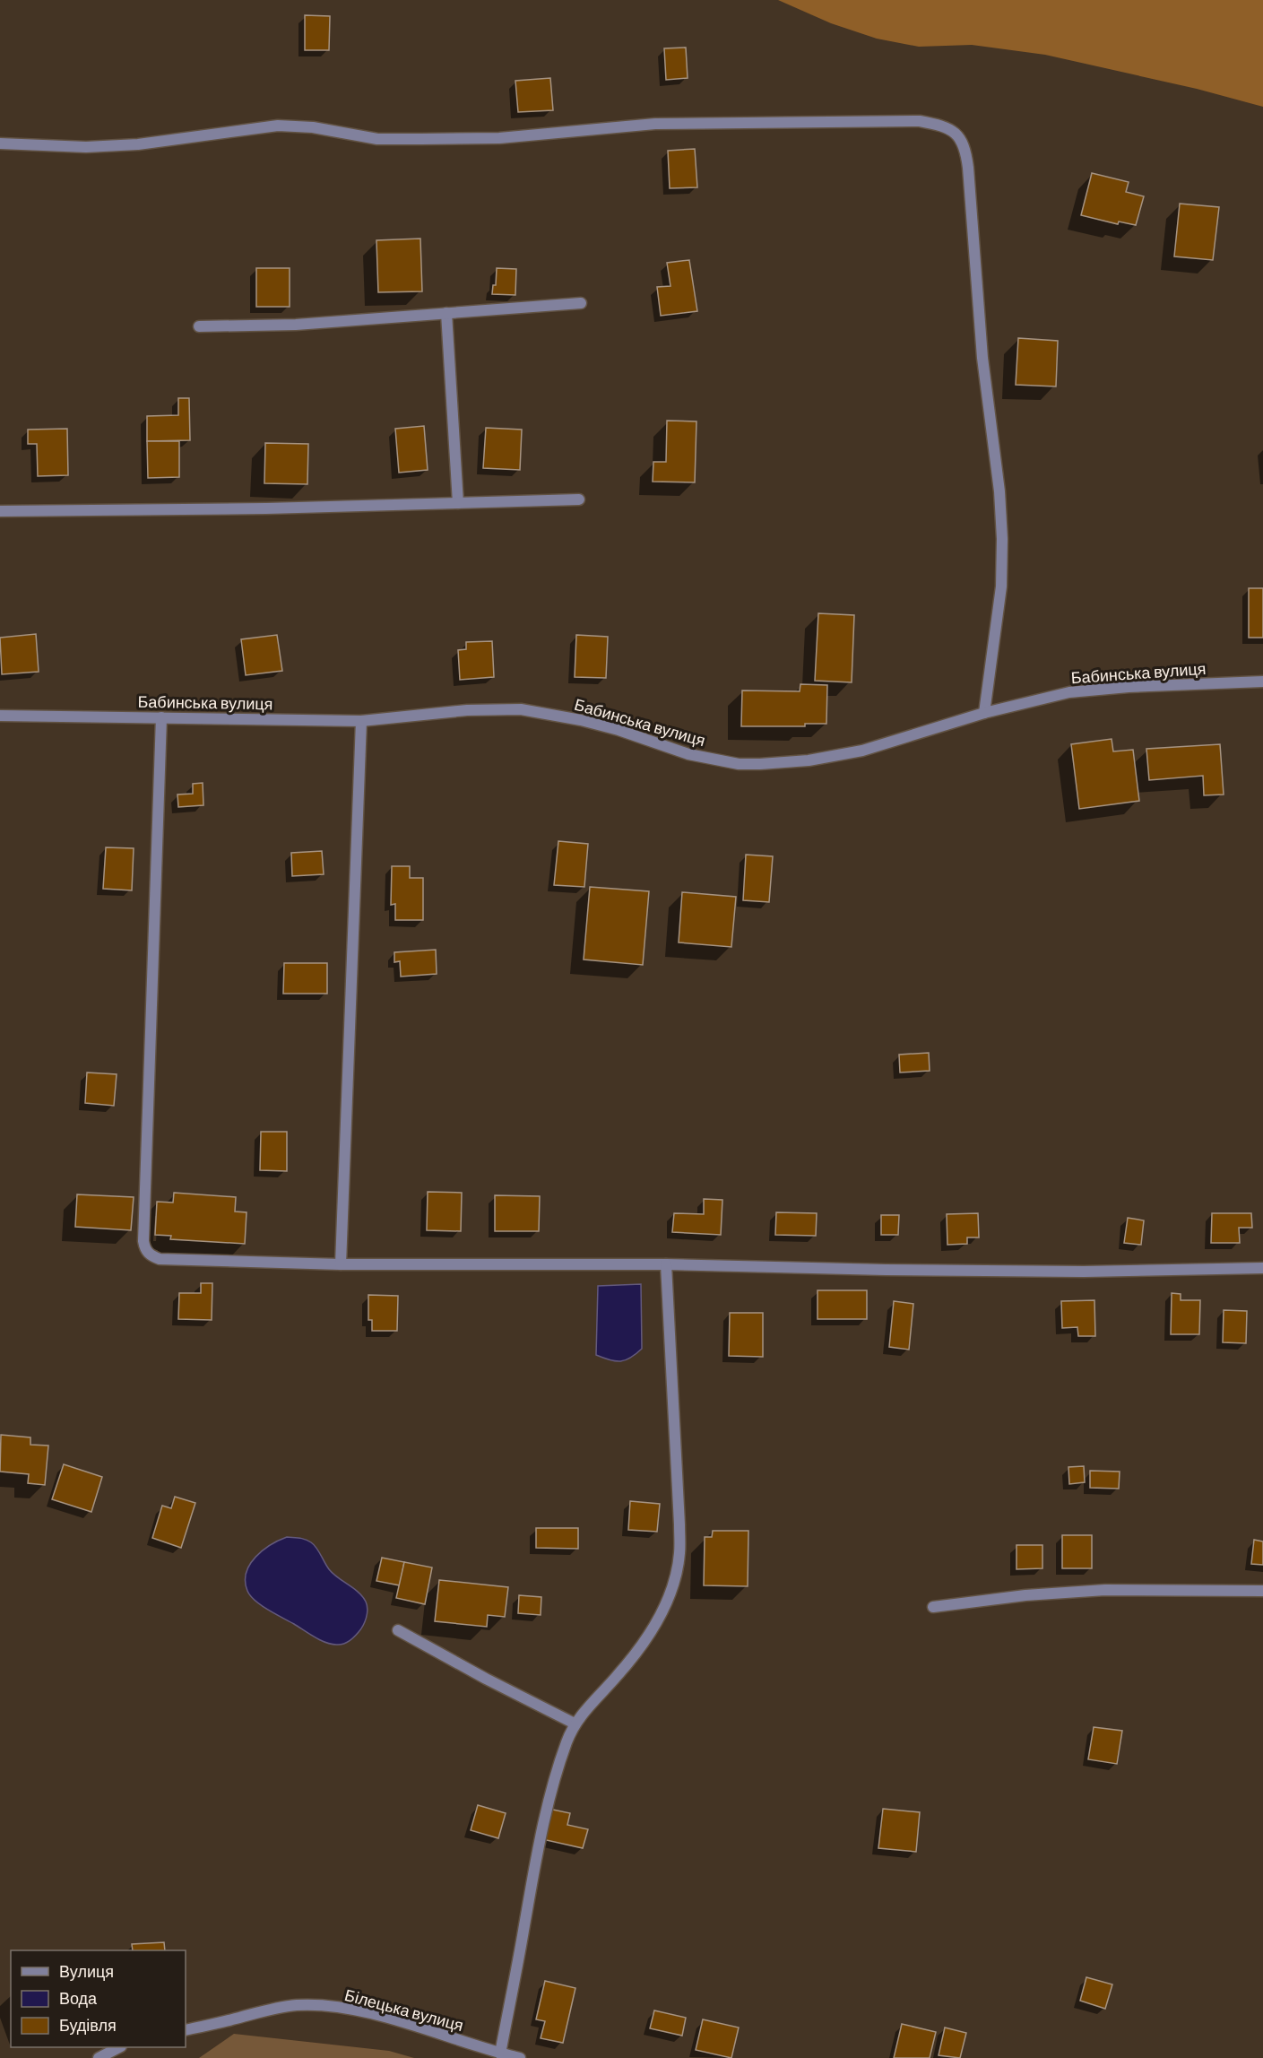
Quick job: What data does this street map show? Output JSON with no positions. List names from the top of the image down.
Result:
{
  "streets": {
    "street": ["Бабинська вулиця", "Білецька вулиця"]
  },
  "legend": ["Вулиця", "Вода", "Будівля"]
}
